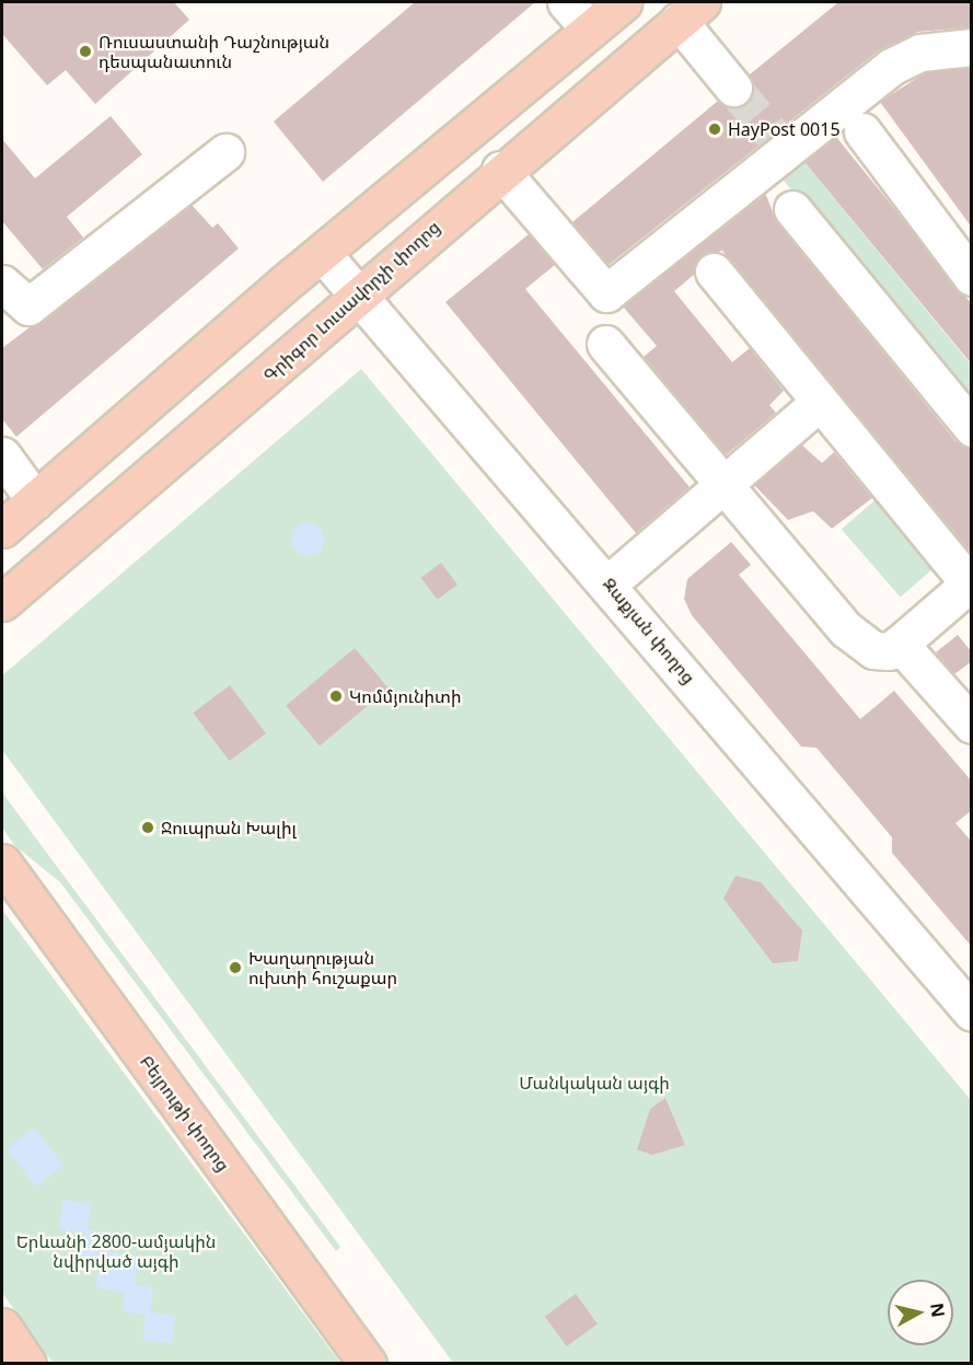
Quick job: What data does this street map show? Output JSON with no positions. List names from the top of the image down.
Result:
{
  "streets": {
    "main road": ["Գրիգոր Լուսավորչի փողոց", "Բեյրութի փողոց"],
    "street": ["Զաքյան փողոց"]
  },
  "crossings": [
    ["Գրիգոր Լուսավորչի փողոց", "Զաքյան փողոց"]
  ],
  "parks": ["Մանկական այգի", "Երևանի 2800-ամյակին նվիրված այգի"],
  "places": [
    "Ռուսաստանի Դաշնության դեսպանատուն",
    "HayPost 0015",
    "Կոմմյունիտի",
    "Ջուպրան Խալիլ",
    "Խաղաղության ուխտի հուշաքար"
  ],
  "north": "right"
}
